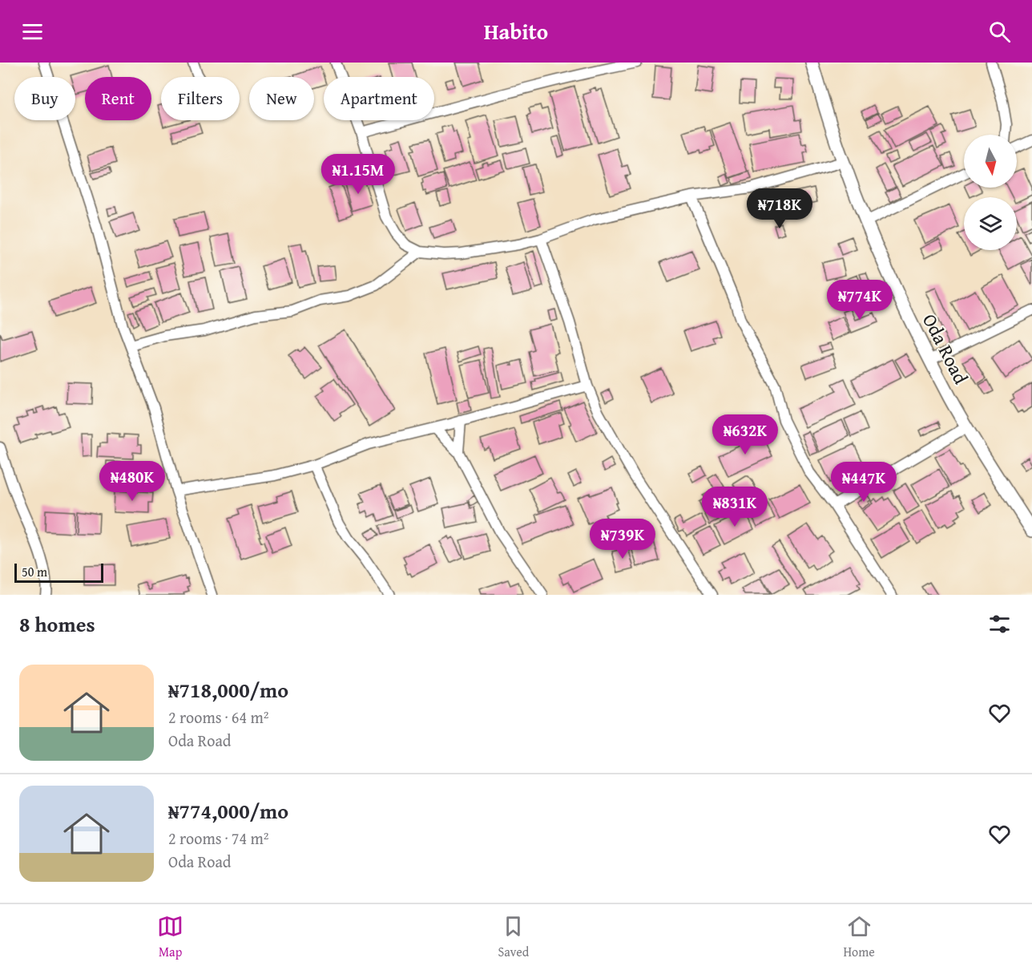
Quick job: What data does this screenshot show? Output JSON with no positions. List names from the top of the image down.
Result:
{
  "streets": {
    "street": ["Oda Road"]
  },
  "scale_bar": "50 m",
  "north": "bottom",
  "page": {
    "header": "Habito",
    "chip": [
      "Buy",
      "Rent",
      "Filters",
      "New",
      "Apartment"
    ],
    "price": [
      "₦1.15M",
      "₦718K",
      "₦774K",
      "₦632K",
      "₦480K",
      "₦447K",
      "₦831K",
      "₦739K"
    ],
    "scale": "50 m",
    "heading": "8 homes",
    "list": [
      {
        "name": "₦718,000/mo",
        "note": "2 rooms · 64 m² · Oda Road"
      },
      {
        "name": "₦774,000/mo",
        "note": "2 rooms · 74 m² · Oda Road"
      }
    ],
    "tabs": ["Map", "Saved", "Home"]
  }
}
